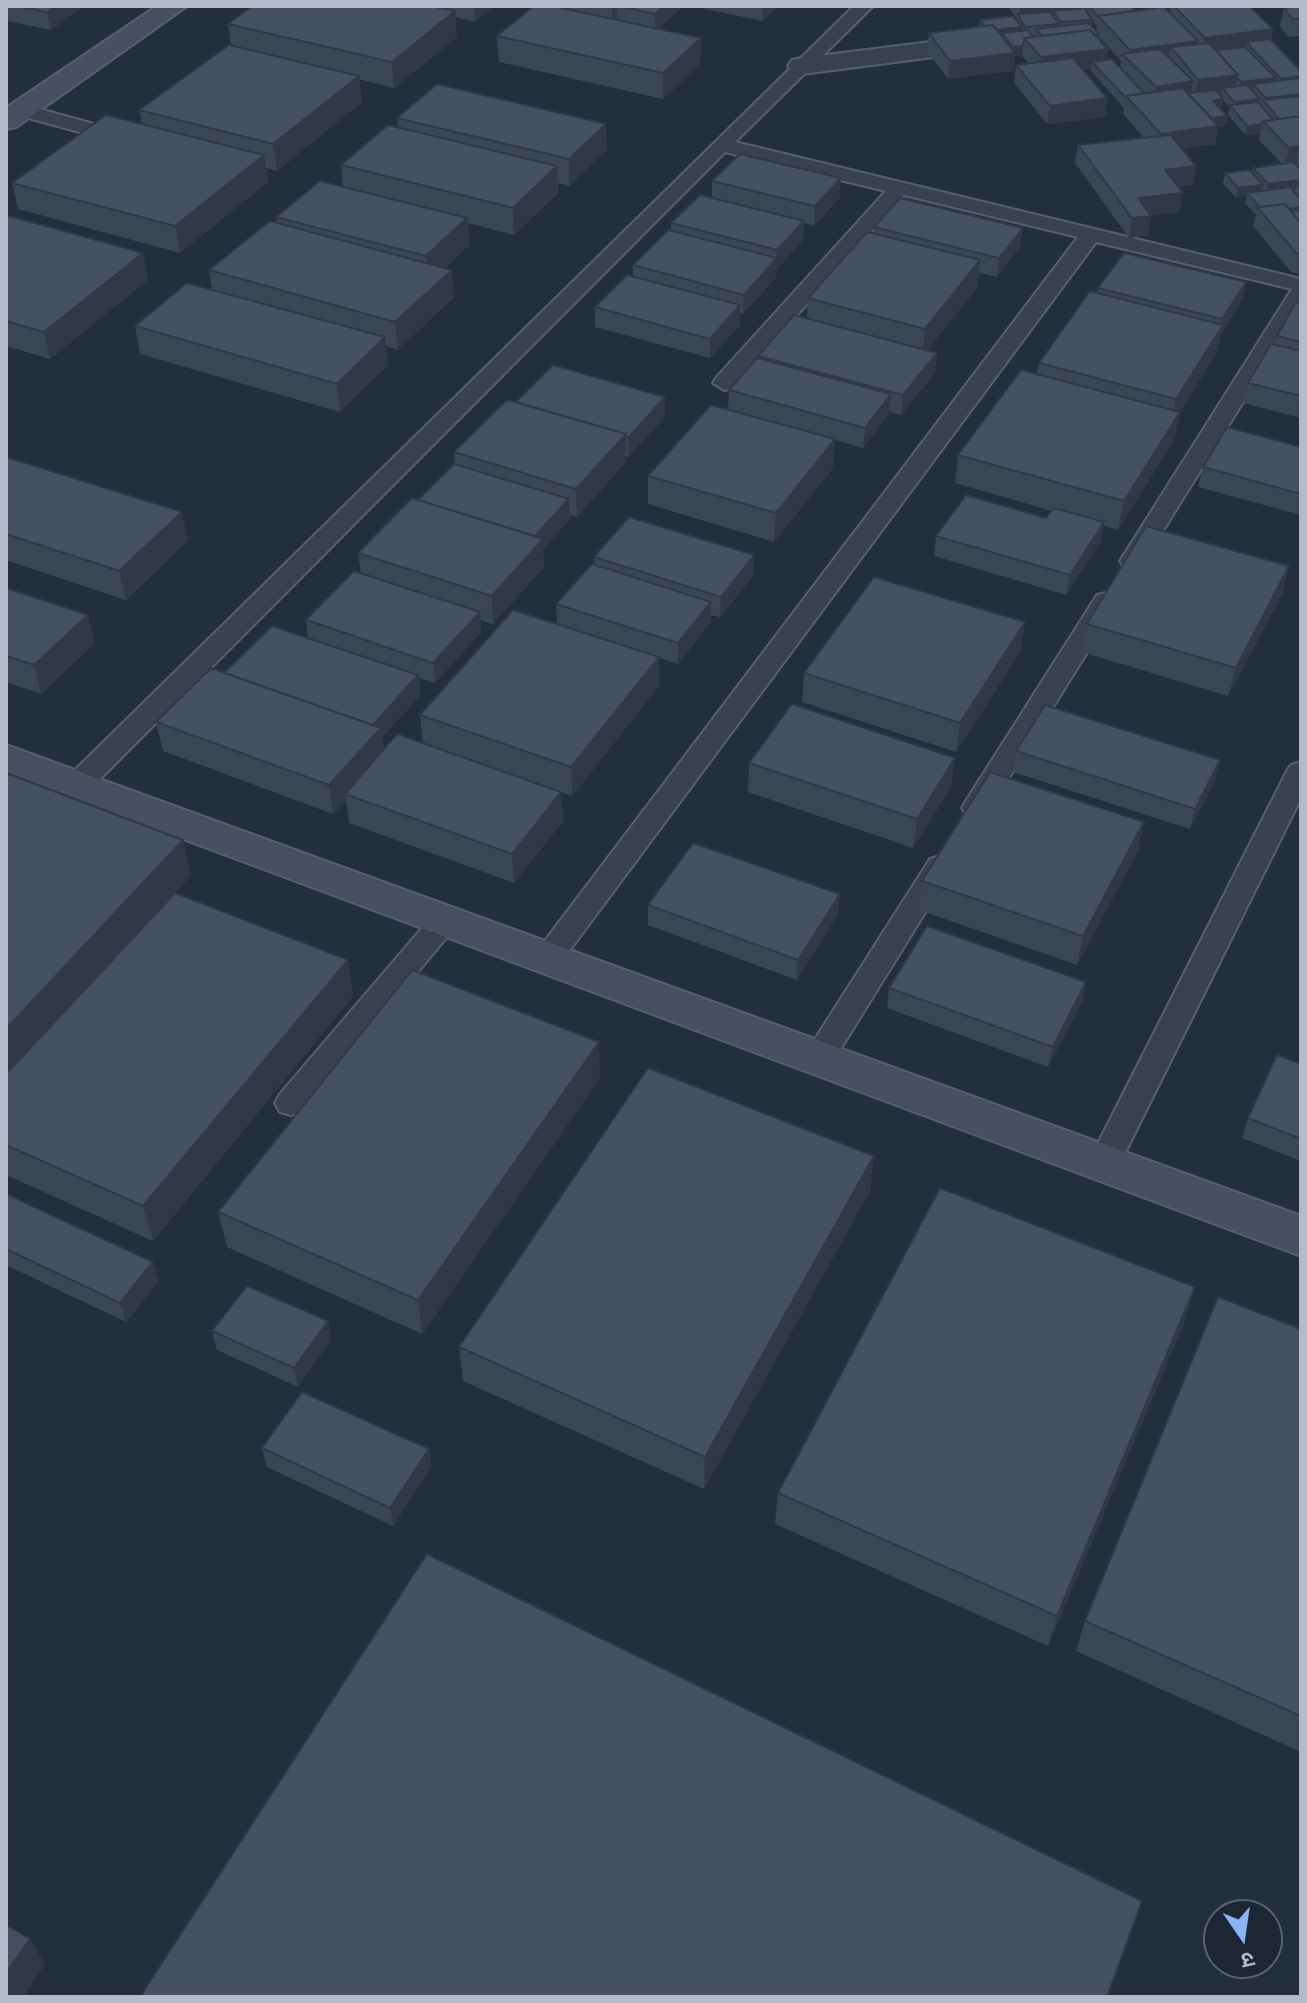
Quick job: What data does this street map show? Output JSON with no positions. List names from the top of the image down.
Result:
{
  "north": "bottom"
}
